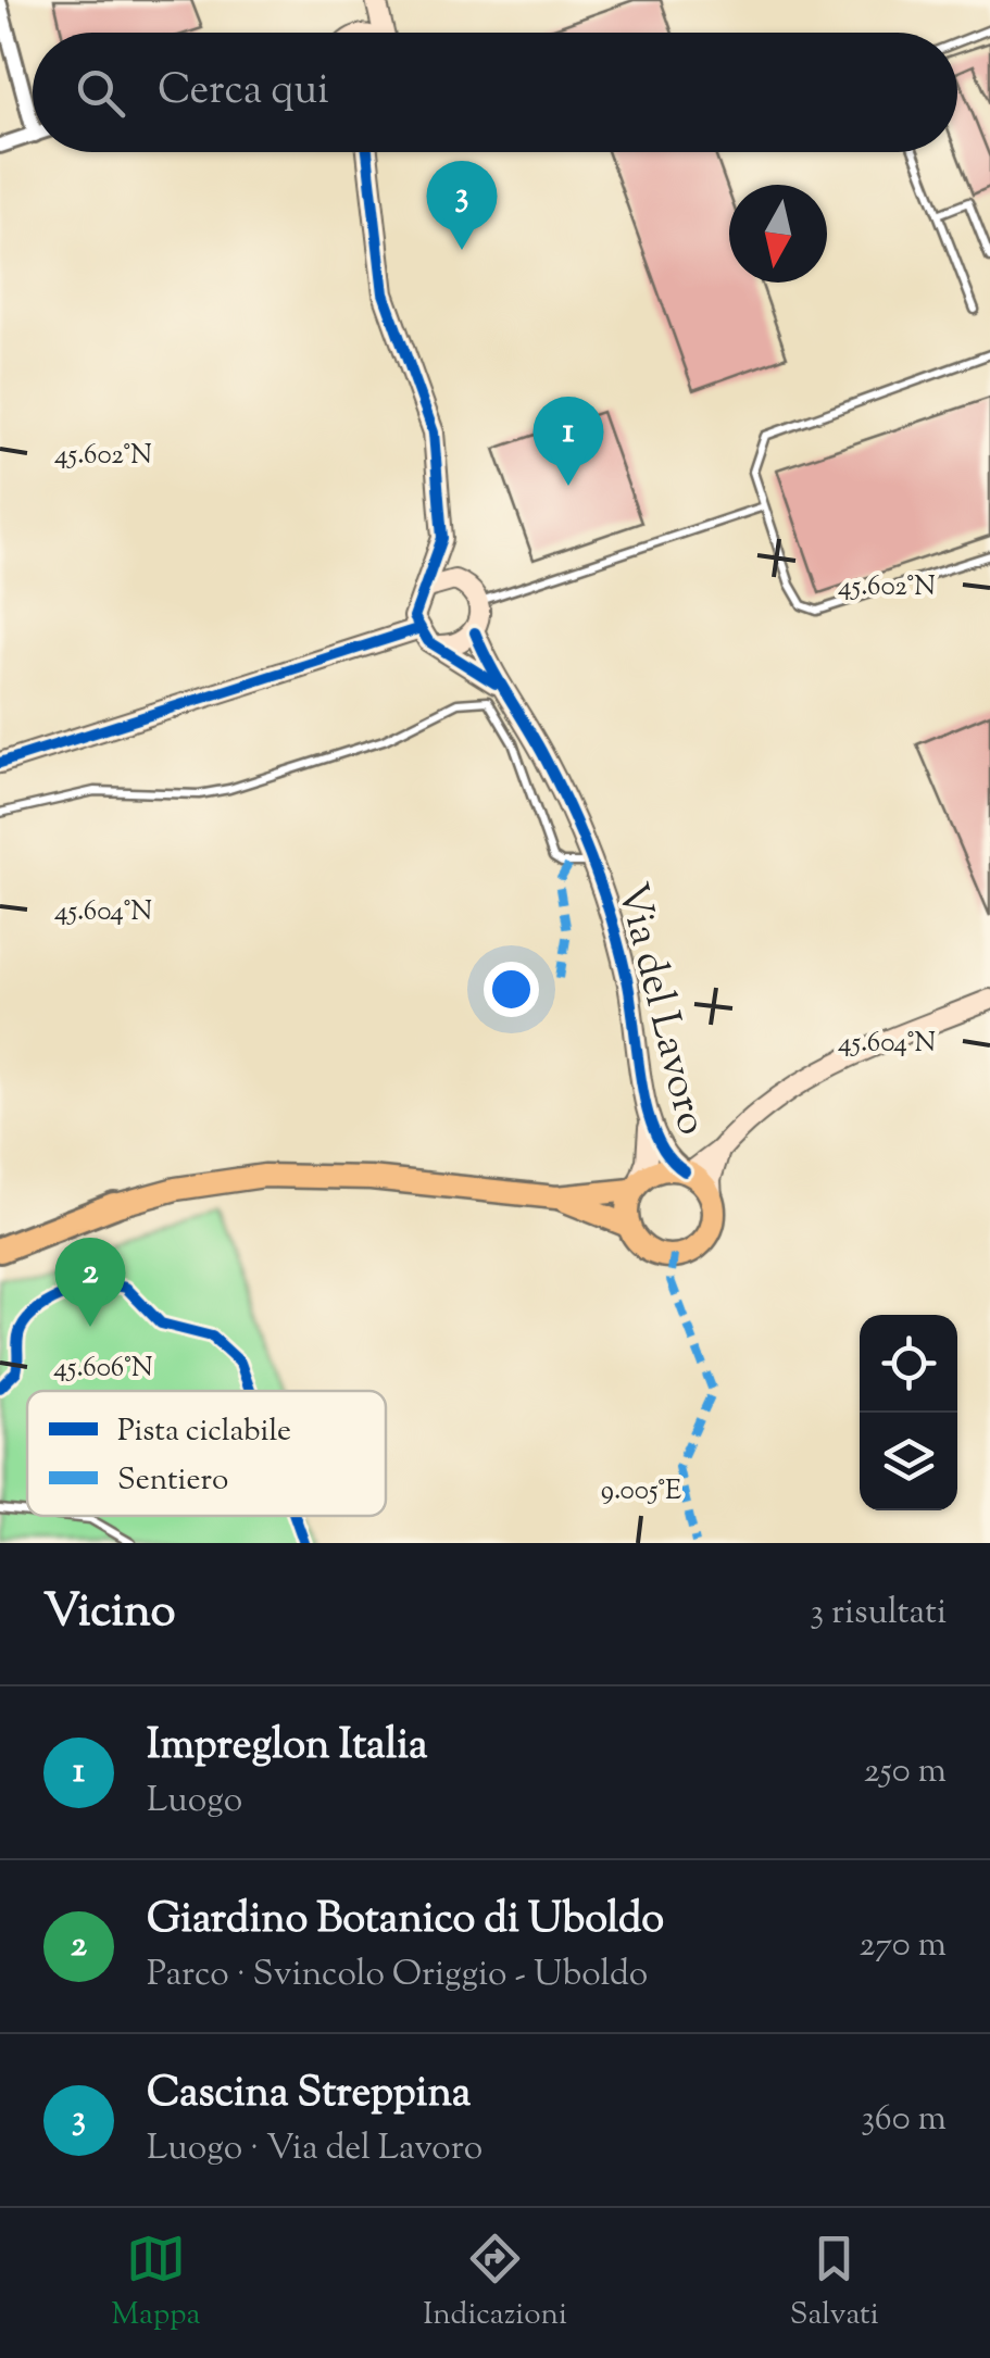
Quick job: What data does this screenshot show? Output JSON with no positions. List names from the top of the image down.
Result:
{
  "streets": {
    "street": ["Via del Lavoro"]
  },
  "legend": ["Pista ciclabile", "Sentiero"],
  "north": "bottom",
  "page": {
    "search": "Cerca qui",
    "pins": ["3", "1", "2"],
    "heading": ["Vicino", "3 risultati"],
    "list": [
      {
        "mark": "1",
        "name": "Impreglon Italia",
        "note": "Luogo",
        "value": "250 m"
      },
      {
        "mark": "2",
        "name": "Giardino Botanico di Uboldo",
        "note": "Parco · Svincolo Origgio - Uboldo",
        "value": "270 m"
      },
      {
        "mark": "3",
        "name": "Cascina Streppina",
        "note": "Luogo · Via del Lavoro",
        "value": "360 m"
      }
    ],
    "nav": ["Mappa", "Indicazioni", "Salvati"]
  },
  "coordinates": [
    "45.602°N",
    "45.604°N",
    "45.606°N",
    "9.005°E"
  ]
}
